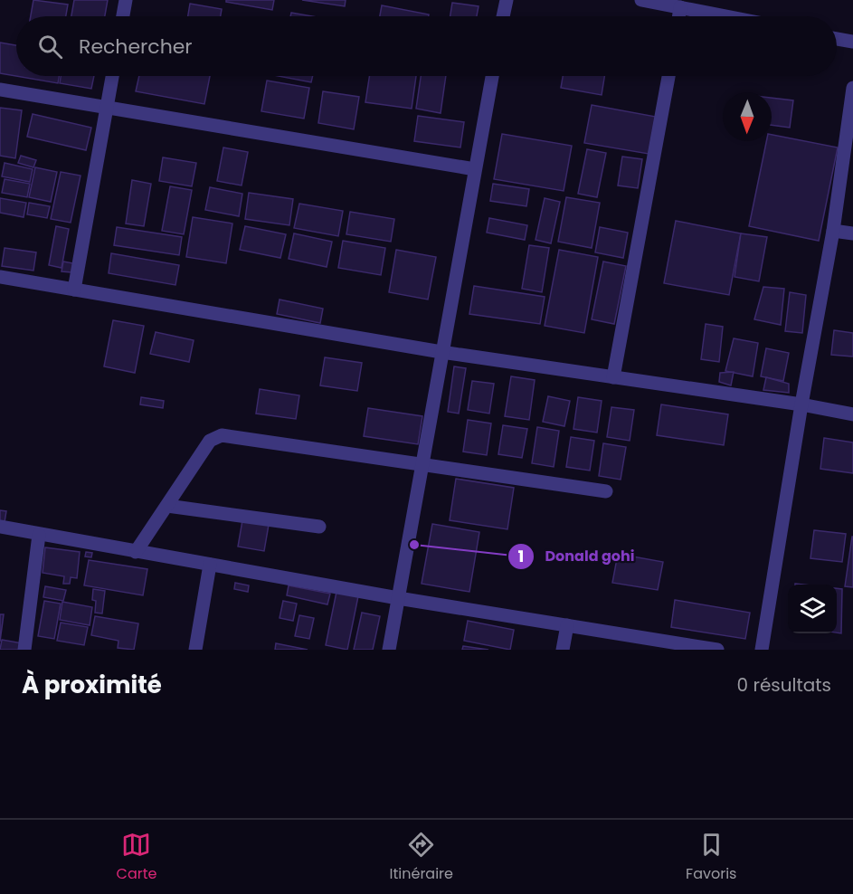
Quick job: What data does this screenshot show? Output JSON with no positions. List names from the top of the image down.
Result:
{
  "places": ["Donald gohi"],
  "north": "bottom",
  "page": {
    "search": "Rechercher",
    "heading": ["À proximité", "0 résultats"],
    "nav": ["Carte", "Itinéraire", "Favoris"]
  }
}
